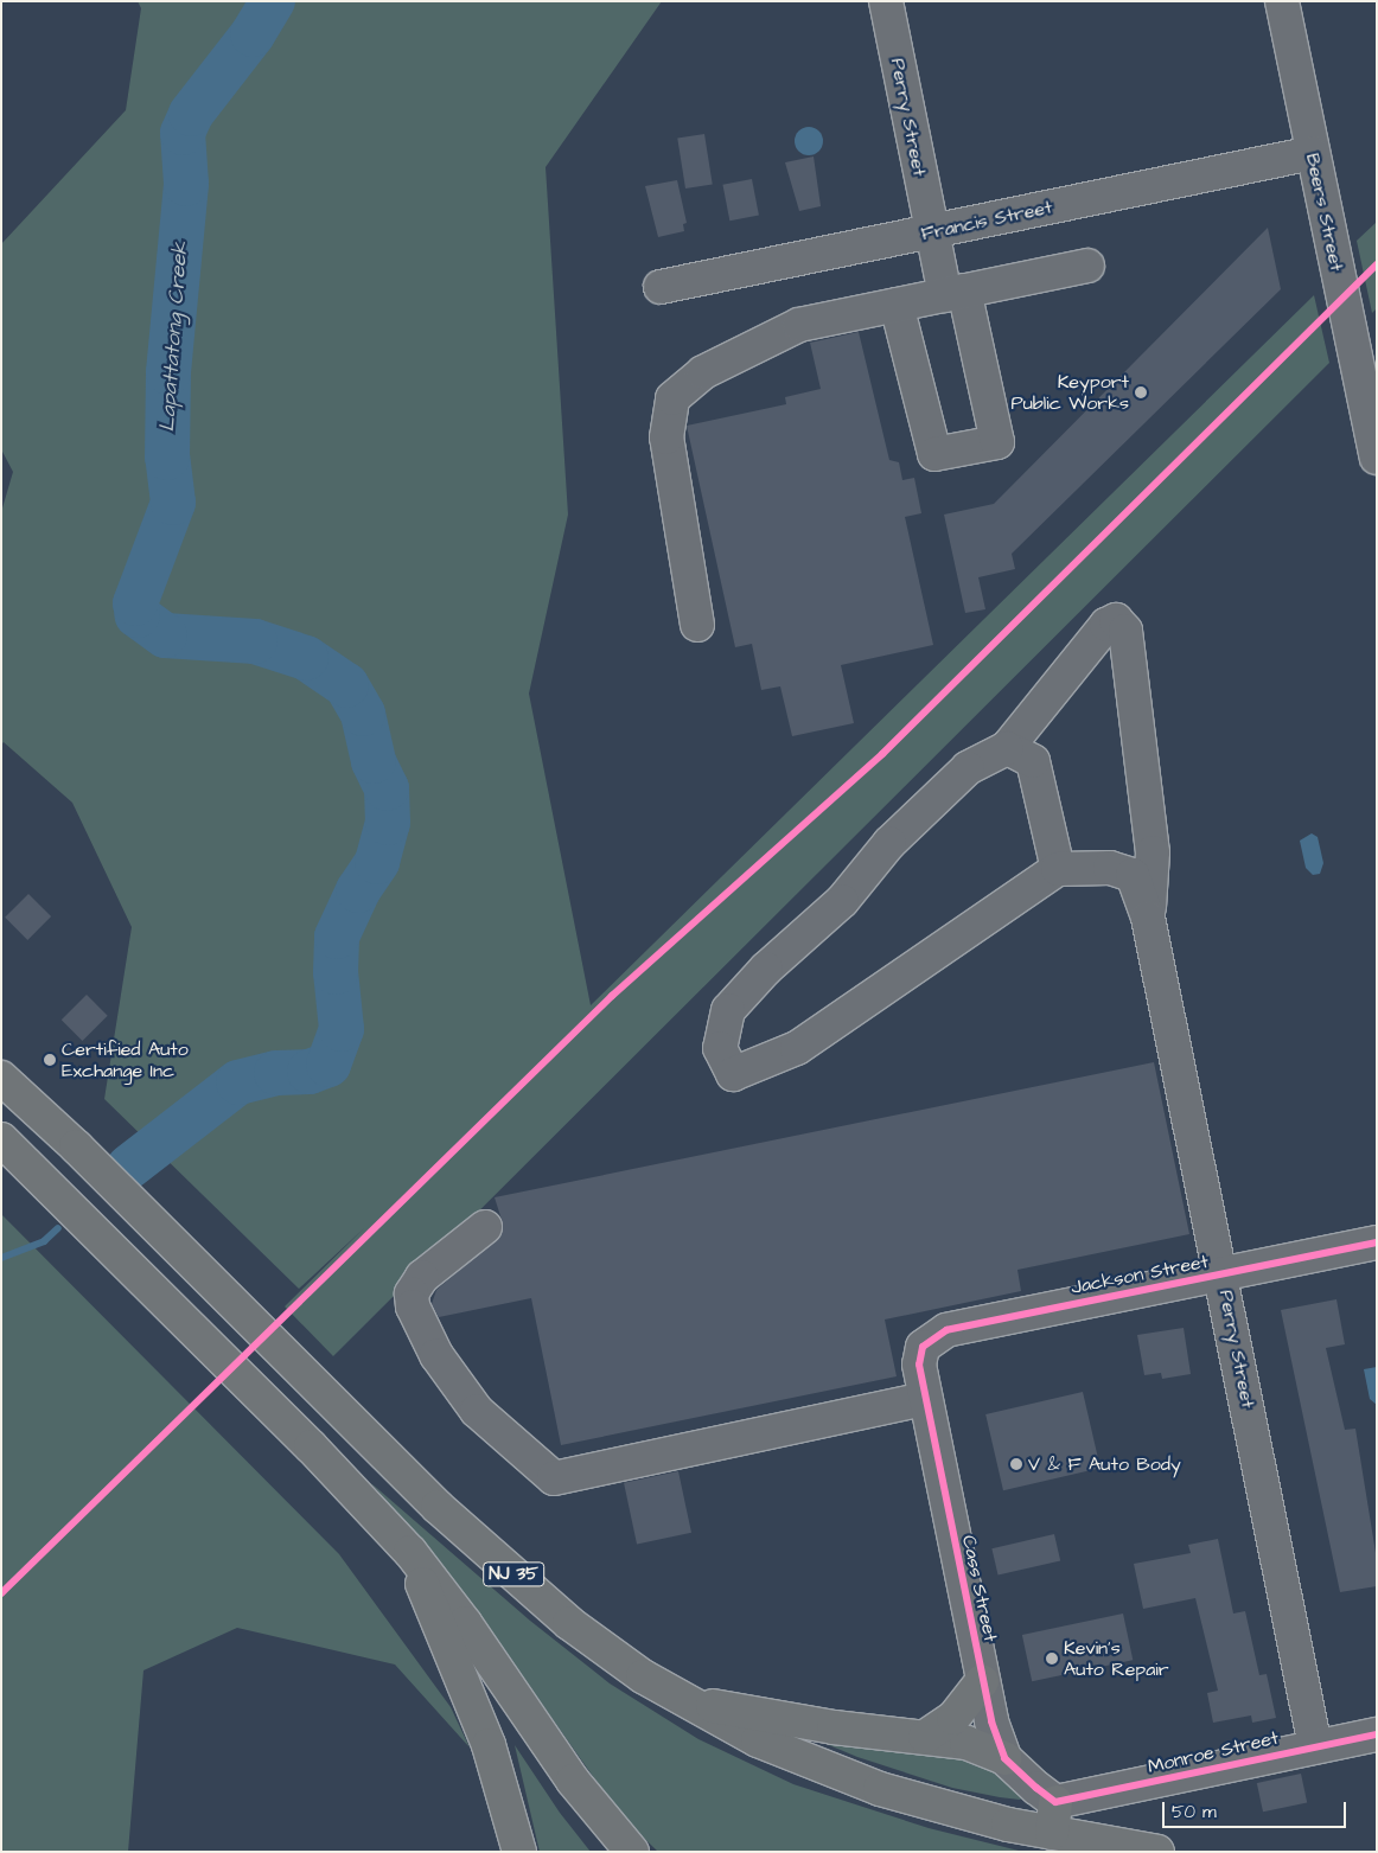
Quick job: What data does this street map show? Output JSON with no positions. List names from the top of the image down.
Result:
{
  "streets": {
    "highway": ["NJ 35"],
    "street": [
      "Perry Street",
      "Beers Street",
      "Francis Street",
      "Jackson Street",
      "Cass Street",
      "Monroe Street"
    ]
  },
  "crossings": [
    ["Perry Street", "Francis Street"],
    ["Perry Street", "Jackson Street"],
    ["Perry Street", "Monroe Street"],
    ["Beers Street", "Francis Street"],
    ["Jackson Street", "Cass Street"],
    ["NJ 35", "Monroe Street"]
  ],
  "water": ["Lapattatong Creek"],
  "places": [
    "Keyport Public Works",
    "Certified Auto Exchange Inc",
    "V & F Auto Body",
    "Kevin's Auto Repair"
  ],
  "scale_bar": "50 m"
}
